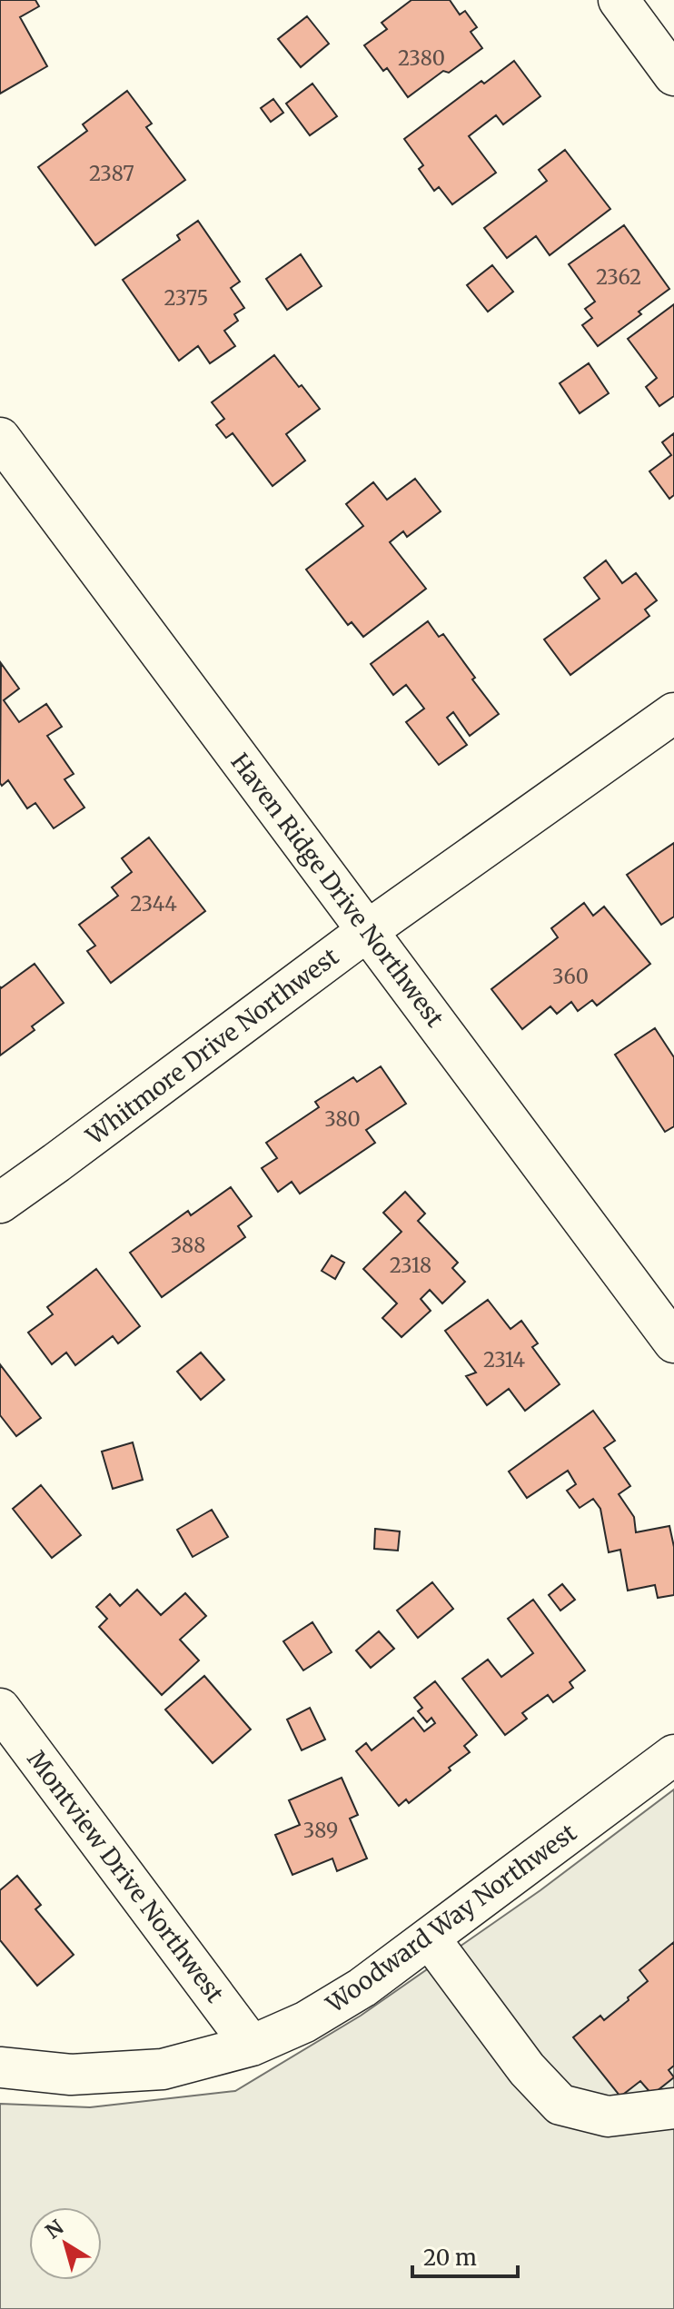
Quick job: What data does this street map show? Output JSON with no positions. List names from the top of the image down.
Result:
{
  "streets": {
    "street": [
      "Haven Ridge Drive Northwest",
      "Whitmore Drive Northwest",
      "Montview Drive Northwest",
      "Woodward Way Northwest"
    ]
  },
  "crossings": [
    ["Haven Ridge Drive Northwest", "Whitmore Drive Northwest"],
    ["Montview Drive Northwest", "Woodward Way Northwest"]
  ],
  "house_numbers": [
    "2380",
    "2387",
    "2362",
    "2375",
    "2344",
    "360",
    "380",
    "388",
    "2318",
    "2314",
    "389"
  ],
  "scale_bar": "20 m",
  "north": "top left"
}
